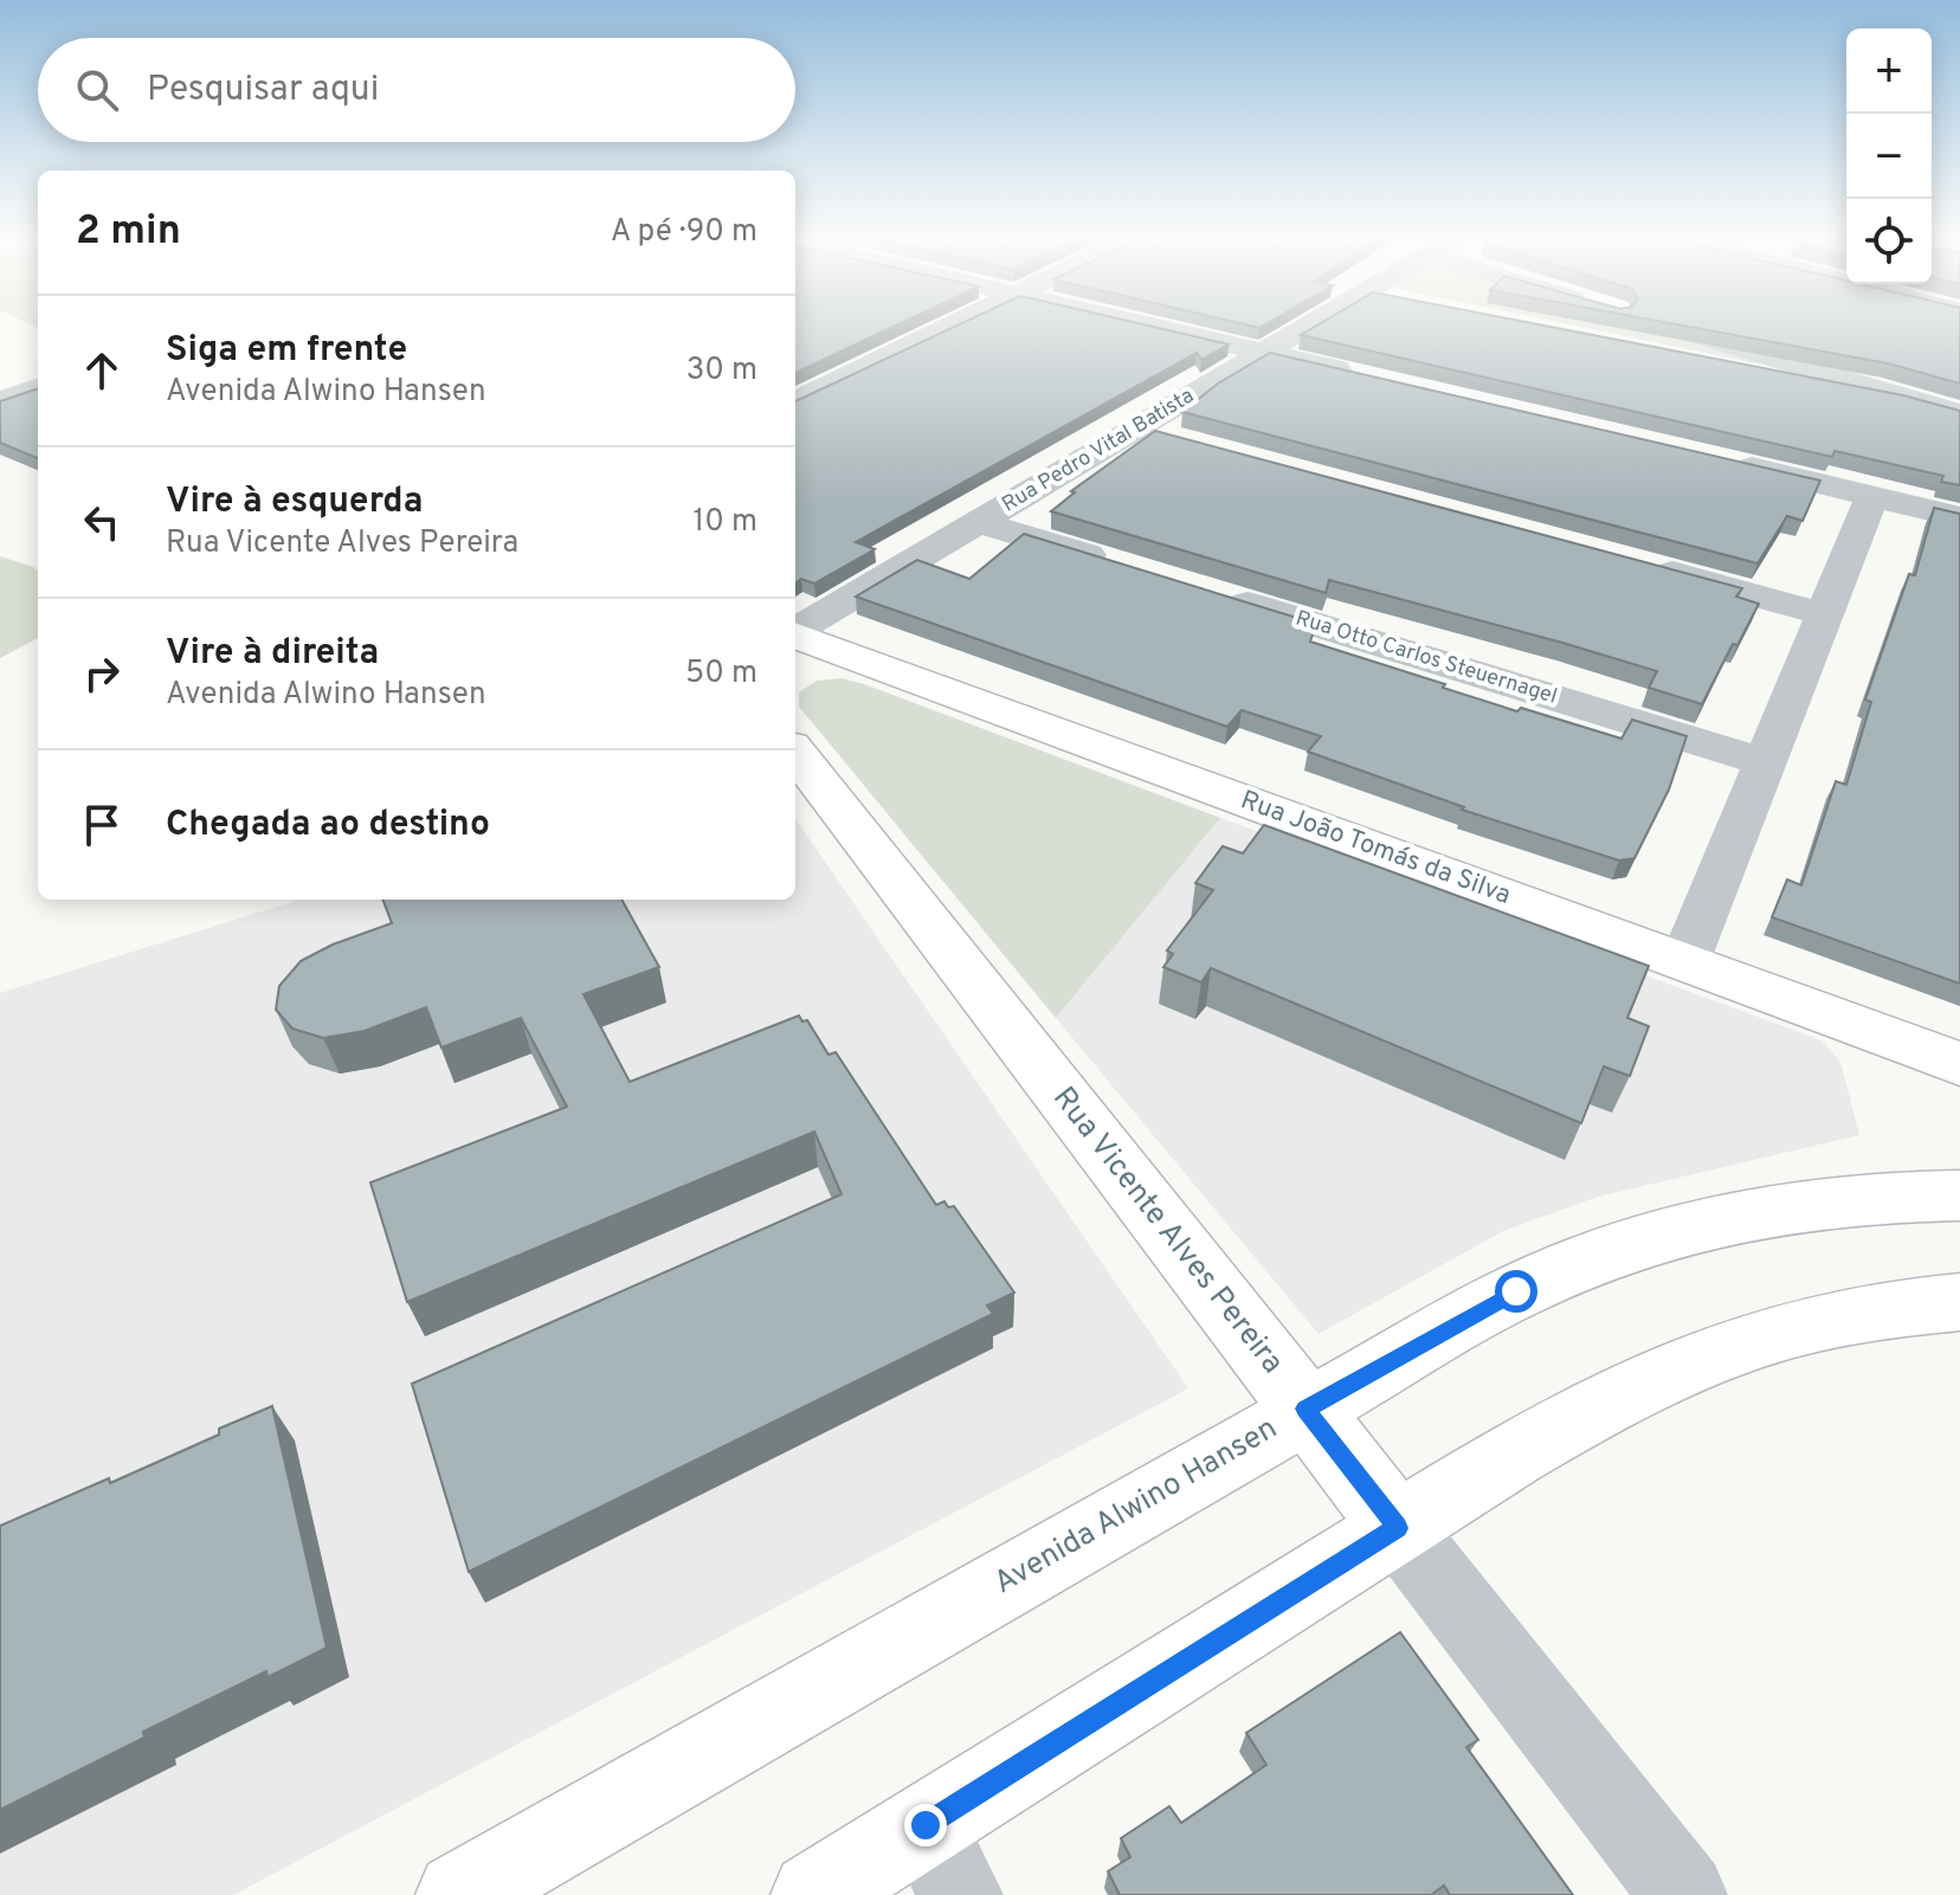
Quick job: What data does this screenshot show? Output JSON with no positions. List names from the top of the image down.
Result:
{
  "streets": {
    "street": [
      "Rua Pedro Vital Batista",
      "Rua Otto Carlos Steuernagel",
      "Rua João Tomás da Silva",
      "Rua Vicente Alves Pereira",
      "Avenida Alwino Hansen"
    ]
  },
  "crossings": [
    ["Rua Vicente Alves Pereira", "Avenida Alwino Hansen"]
  ],
  "page": {
    "map_buttons": ["+", "−"],
    "search": "Pesquisar aqui",
    "heading": ["2 min", "A pé · 90 m"],
    "list": [
      ["Siga em frente", "Avenida Alwino Hansen", "30 m"],
      ["Vire à esquerda", "Rua Vicente Alves Pereira", "10 m"],
      ["Vire à direita", "Avenida Alwino Hansen", "50 m"],
      "Chegada ao destino"
    ]
  }
}
